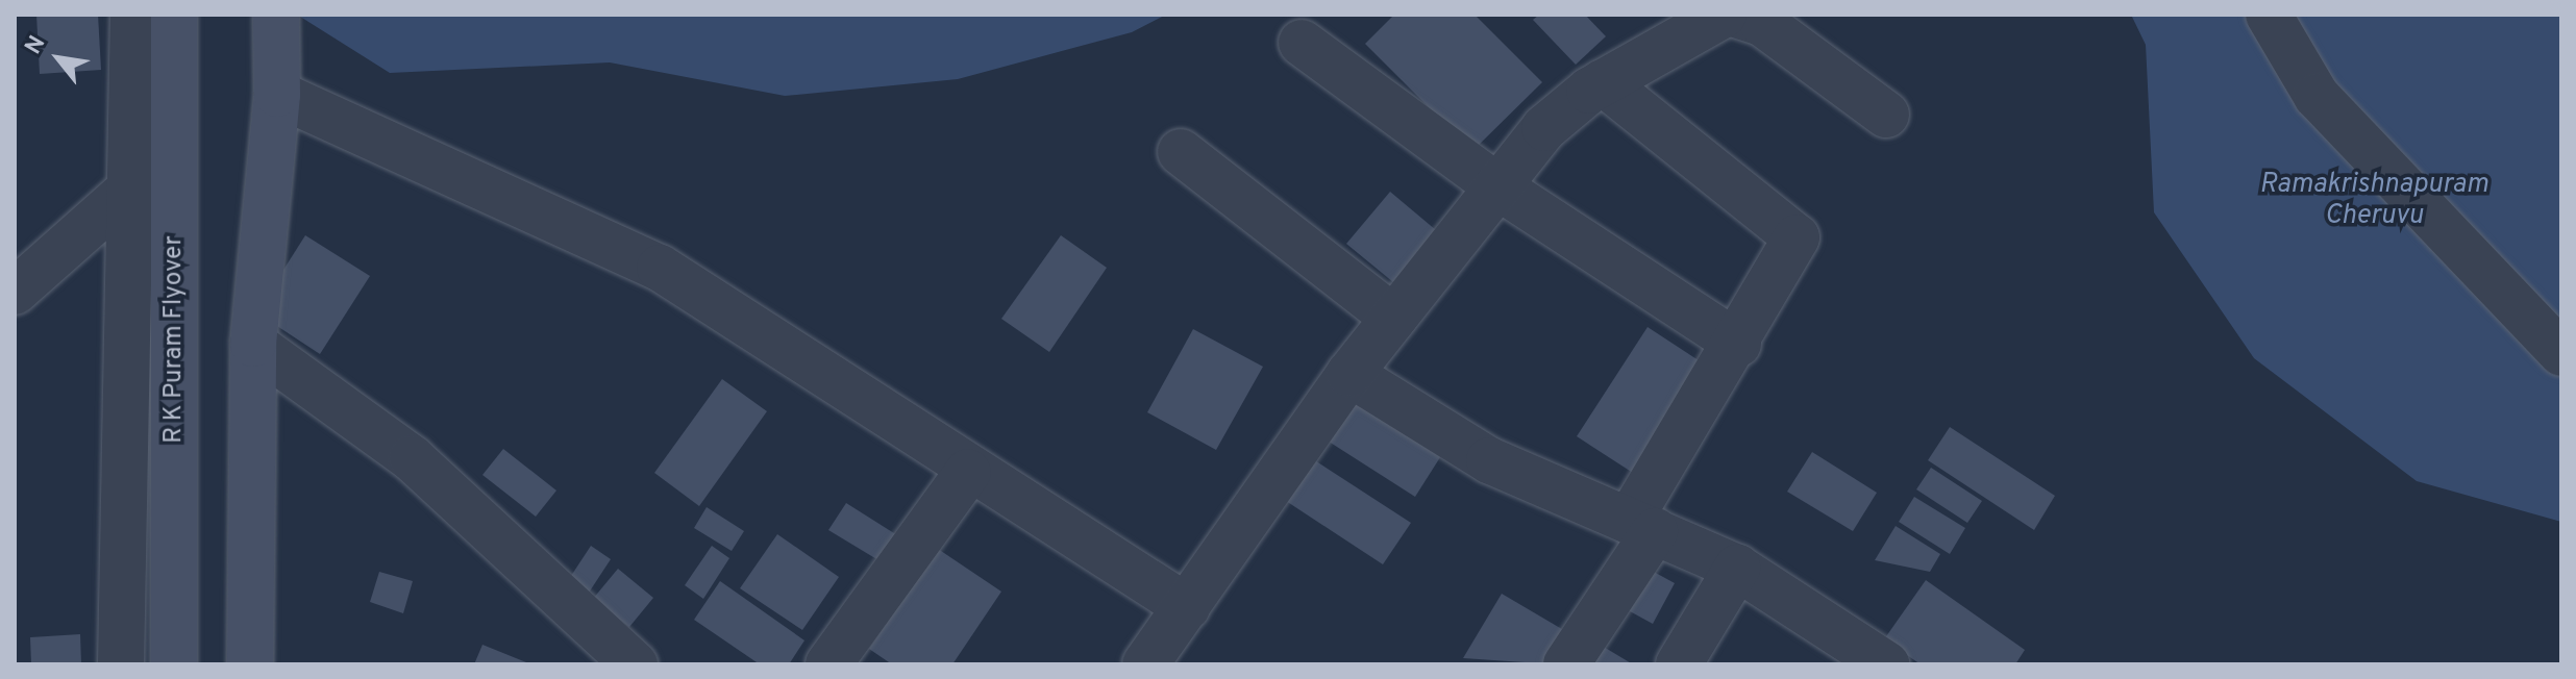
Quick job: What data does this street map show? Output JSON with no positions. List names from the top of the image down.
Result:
{
  "streets": {
    "street": ["R K Puram Flyover"]
  },
  "water": ["Ramakrishnapuram Cheruvu"],
  "north": "top left"
}
